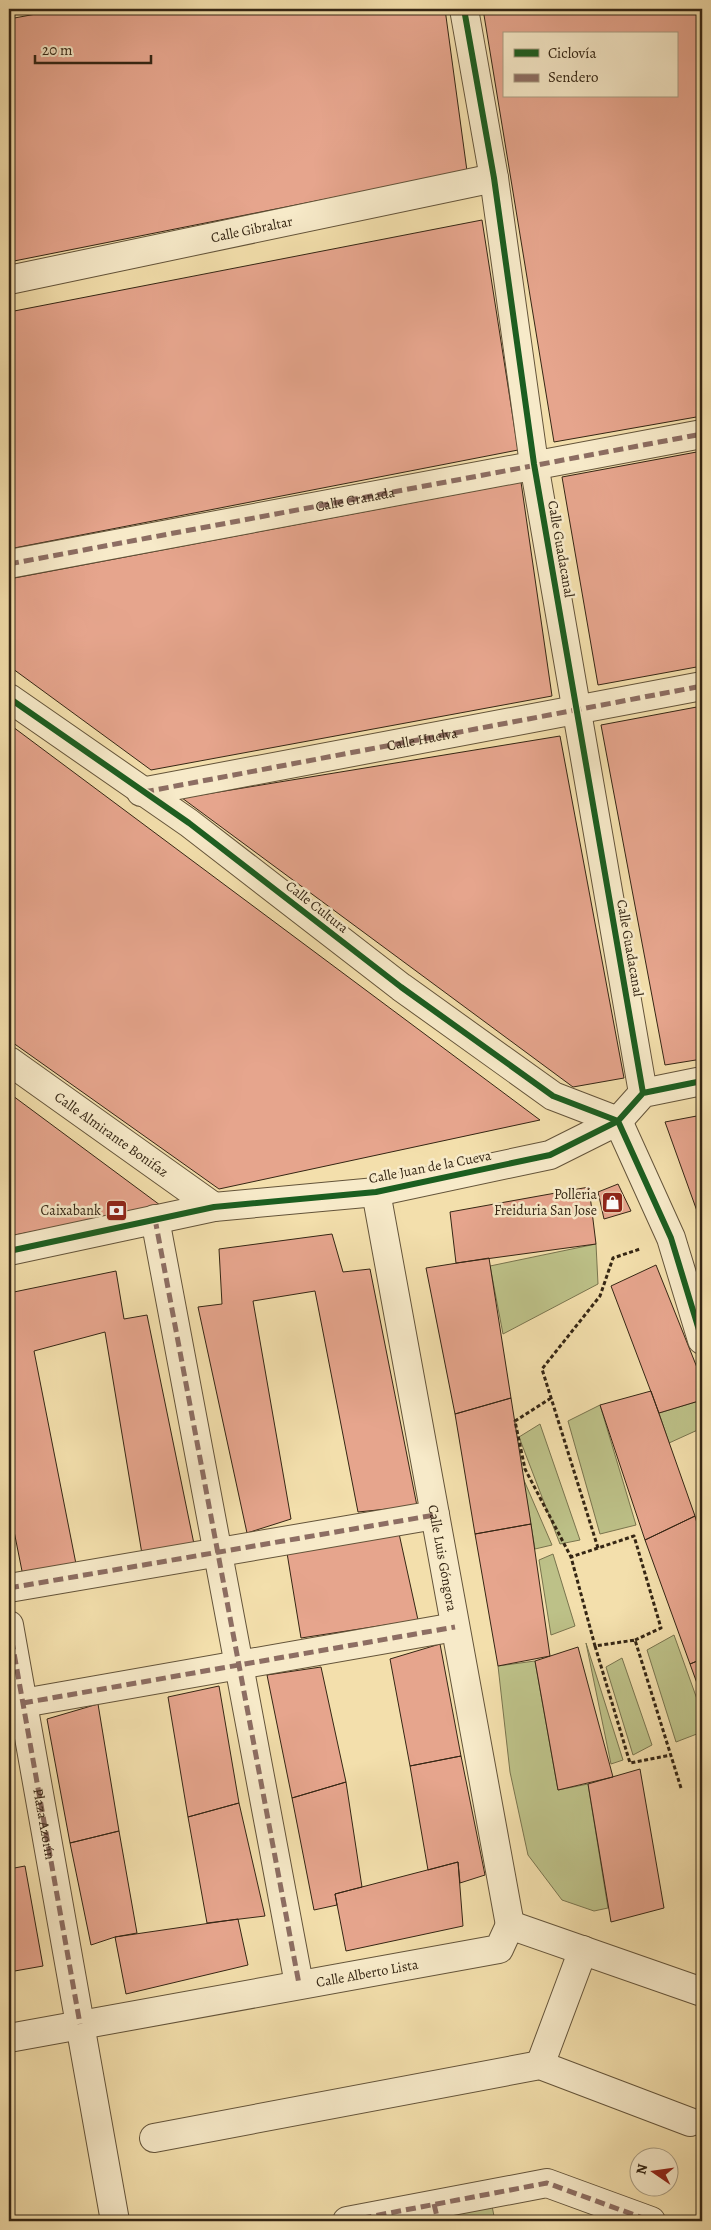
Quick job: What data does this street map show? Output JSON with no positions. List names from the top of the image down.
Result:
{
  "streets": {
    "street": [
      "Calle Gibraltar",
      "Calle Granada",
      "Calle Guadacanal",
      "Calle Huelva",
      "Calle Cultura",
      "Calle Almirante Bonifaz",
      "Calle Juan de la Cueva",
      "Calle Luis Góngora",
      "Plaza Azorín",
      "Calle Alberto Lista"
    ]
  },
  "crossings": [
    ["Calle Gibraltar", "Calle Guadacanal"],
    ["Calle Granada", "Calle Guadacanal"],
    ["Calle Guadacanal", "Calle Huelva"],
    ["Calle Huelva", "Calle Cultura"],
    ["Calle Cultura", "Calle Juan de la Cueva"],
    ["Calle Almirante Bonifaz", "Calle Juan de la Cueva"],
    ["Calle Juan de la Cueva", "Calle Luis Góngora"],
    ["Calle Luis Góngora", "Calle Alberto Lista"],
    ["Plaza Azorín", "Calle Alberto Lista"]
  ],
  "places": {
    "shop": ["Polleria Freiduria San Jose"],
    "bank": ["Caixabank"]
  },
  "legend": ["Ciclovía", "Sendero"],
  "scale_bar": "20 m",
  "north": "left"
}
